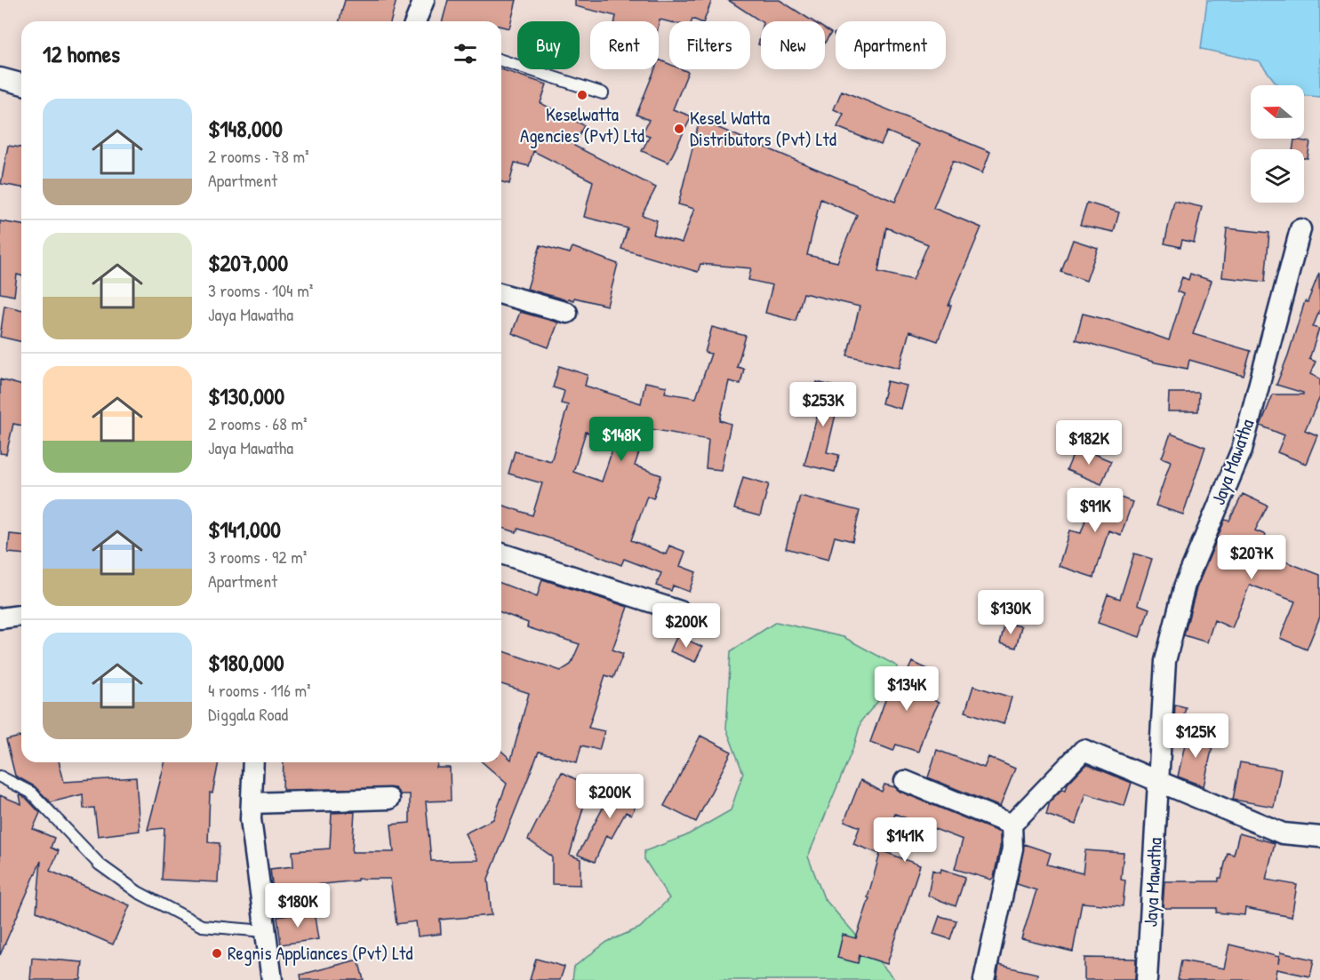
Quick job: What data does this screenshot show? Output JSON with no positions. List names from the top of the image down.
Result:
{
  "streets": {
    "street": ["Jaya Mawatha"]
  },
  "places": ["Keselwatta Agencies (Pvt) Ltd", "Kesel Watta Distributors (Pvt) Ltd", "Regnis Appliances (Pvt) Ltd"],
  "north": "left",
  "page": {
    "chip": [
      "Buy",
      "Rent",
      "Filters",
      "New",
      "Apartment"
    ],
    "heading": "12 homes",
    "list": [
      {
        "name": "$148,000",
        "note": "2 rooms · 78 m² · Apartment"
      },
      {
        "name": "$207,000",
        "note": "3 rooms · 104 m² · Jaya Mawatha"
      },
      {
        "name": "$130,000",
        "note": "2 rooms · 68 m² · Jaya Mawatha"
      },
      {
        "name": "$141,000",
        "note": "3 rooms · 92 m² · Apartment"
      },
      {
        "name": "$180,000",
        "note": "4 rooms · 116 m² · Diggala Road"
      }
    ],
    "price": [
      "$253K",
      "$148K",
      "$182K",
      "$91K",
      "$207K",
      "$130K",
      "$200K",
      "$134K",
      "$125K",
      "$200K",
      "$141K",
      "$180K"
    ]
  }
}
